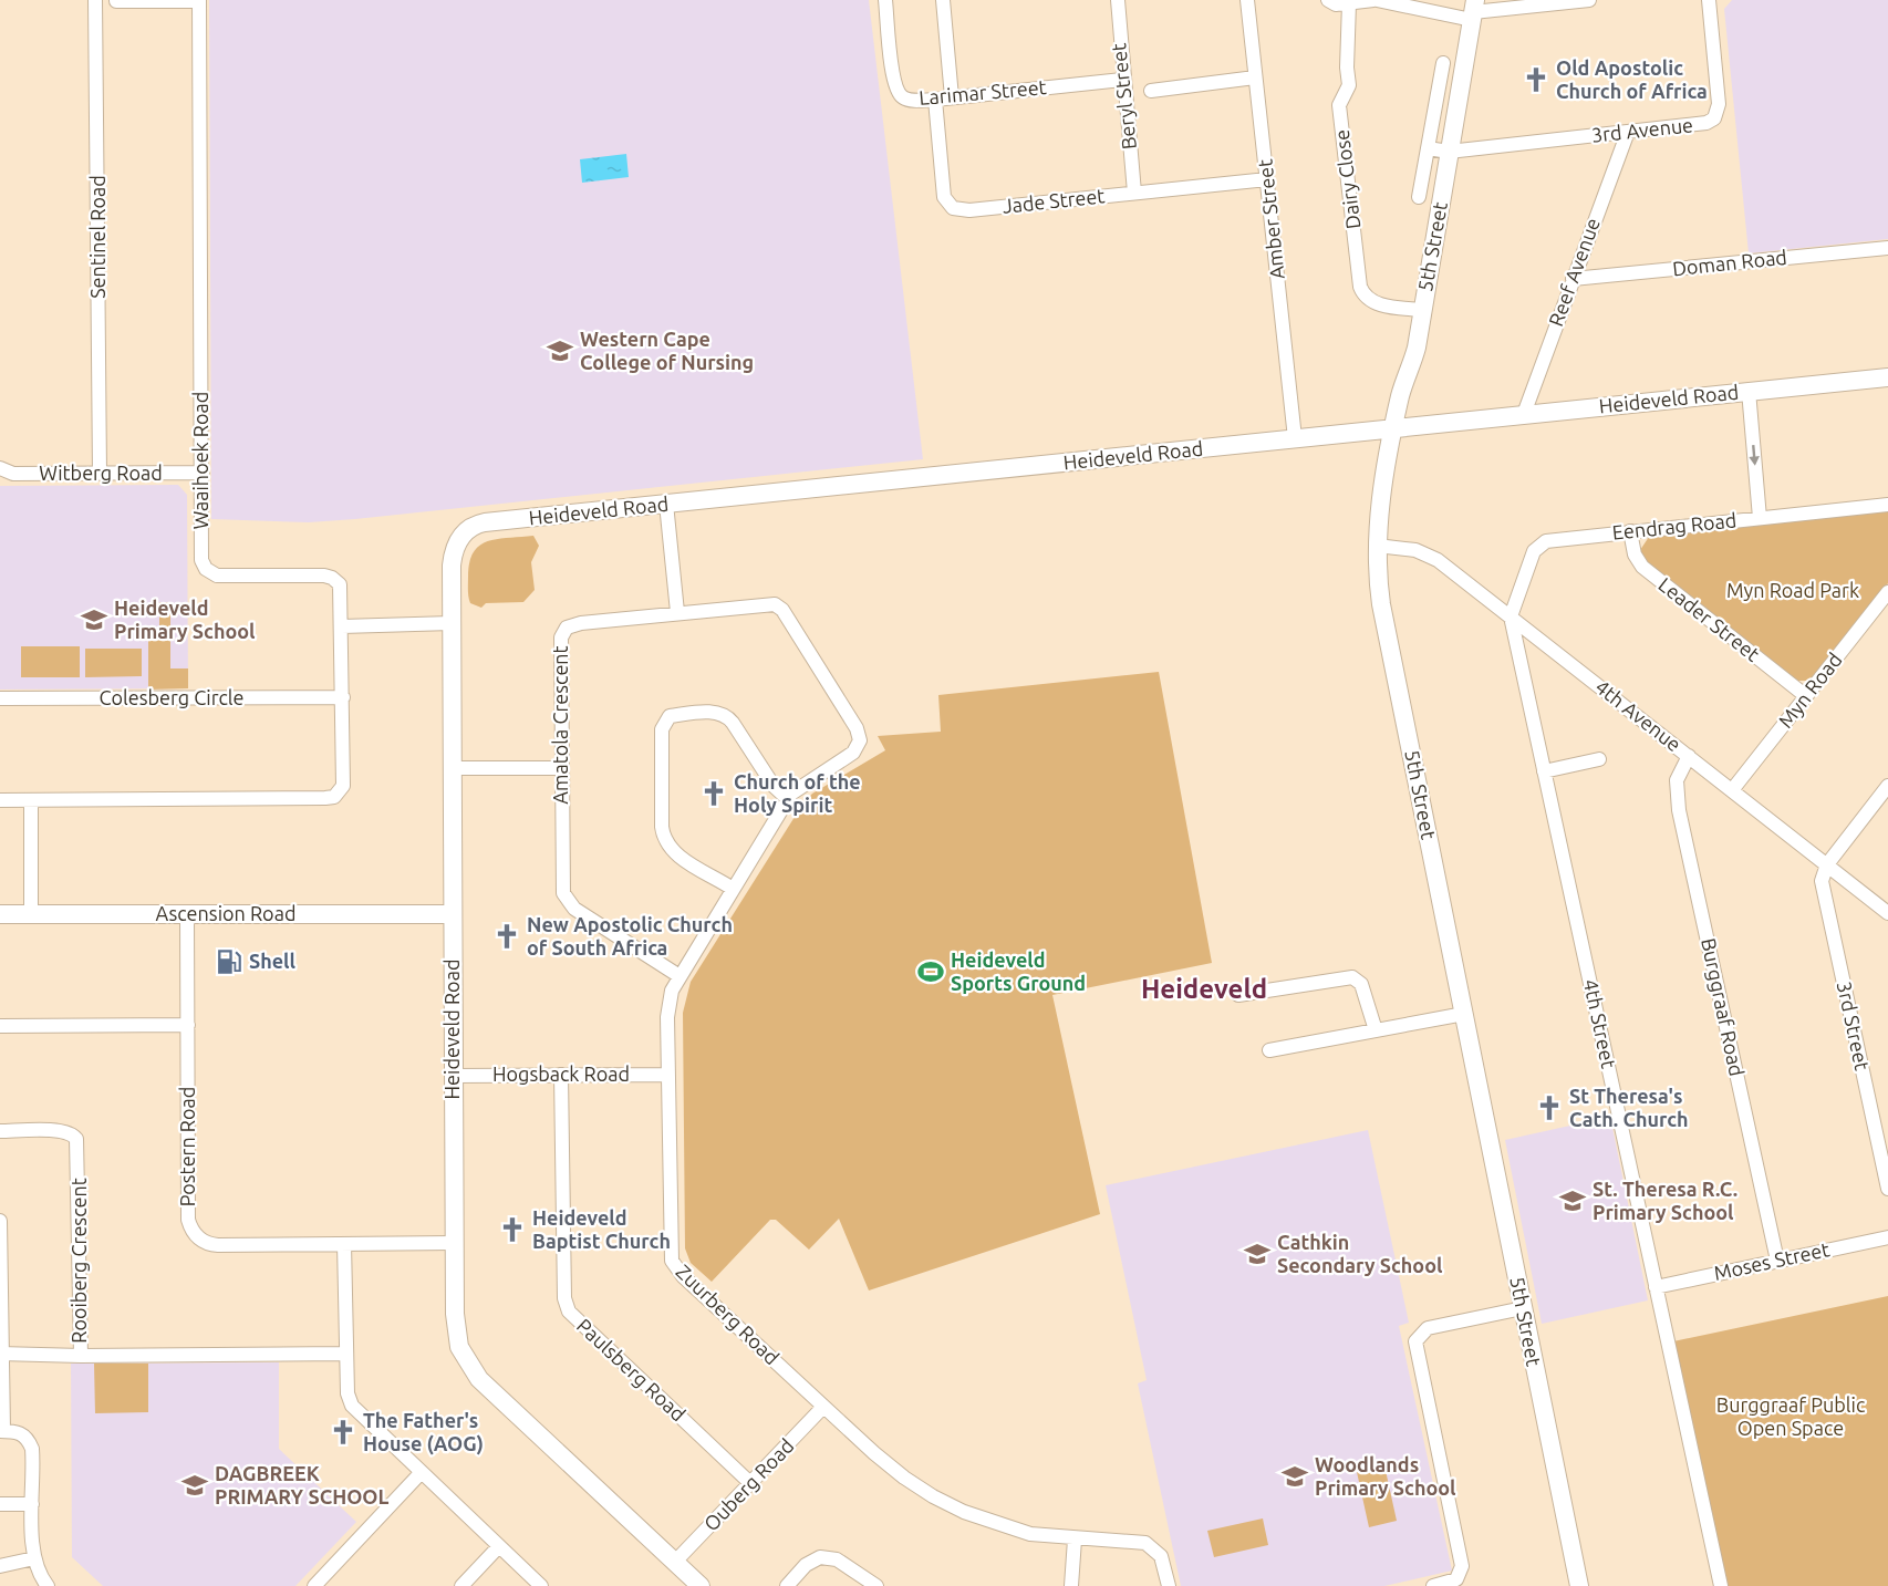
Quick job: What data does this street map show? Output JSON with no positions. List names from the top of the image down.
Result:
{
  "streets": {
    "street": [
      "Larimar Street",
      "Beryl Street",
      "3rd Avenue",
      "Dairy Close",
      "Jade Street",
      "Amber Street",
      "Sentinel Road",
      "5th Street",
      "Doman Road",
      "Reef Avenue",
      "Heideveld Road",
      "Waaihoek Road",
      "Witberg Road",
      "Eendrag Road",
      "Leader Street",
      "Myn Road",
      "Colesberg Circle",
      "4th Avenue",
      "Amatola Crescent",
      "Ascension Road",
      "Burggraaf Road",
      "4th Street",
      "3rd Street",
      "Hogsback Road",
      "Postern Road",
      "Rooiberg Crescent",
      "Moses Street",
      "Zuurberg Road",
      "Paulsberg Road",
      "Ouberg Road"
    ]
  },
  "crossings": [
    ["Larimar Street", "Beryl Street"],
    ["Larimar Street", "Jade Street"],
    ["Beryl Street", "Jade Street"],
    ["3rd Avenue", "5th Street"],
    ["3rd Avenue", "Reef Avenue"],
    ["Dairy Close", "5th Street"],
    ["Jade Street", "Amber Street"],
    ["Amber Street", "Heideveld Road"],
    ["Sentinel Road", "Witberg Road"],
    ["5th Street", "Heideveld Road"],
    ["5th Street", "4th Avenue"],
    ["Doman Road", "Reef Avenue"],
    ["Reef Avenue", "Heideveld Road"],
    ["Heideveld Road", "Ascension Road"],
    ["Heideveld Road", "Hogsback Road"],
    ["Heideveld Road", "Postern Road"],
    ["Heideveld Road", "Ouberg Road"],
    ["Waaihoek Road", "Witberg Road"],
    ["Waaihoek Road", "Colesberg Circle"],
    ["Eendrag Road", "Leader Street"],
    ["Eendrag Road", "4th Avenue"],
    ["Eendrag Road", "4th Street"],
    ["Leader Street", "Myn Road"],
    ["Myn Road", "4th Avenue"],
    ["4th Avenue", "Burggraaf Road"],
    ["4th Avenue", "4th Street"],
    ["4th Avenue", "3rd Street"],
    ["Amatola Crescent", "Zuurberg Road"],
    ["Ascension Road", "Postern Road"],
    ["Burggraaf Road", "Moses Street"],
    ["4th Street", "Moses Street"],
    ["Hogsback Road", "Zuurberg Road"],
    ["Hogsback Road", "Paulsberg Road"],
    ["Zuurberg Road", "Ouberg Road"],
    ["Paulsberg Road", "Ouberg Road"]
  ],
  "districts": ["Heideveld"],
  "parks": ["Myn Road Park", "Burggraaf Public Open Space"],
  "places": {
    "church": [
      "Old Apostolic Church of Africa",
      "Church of the Holy Spirit",
      "New Apostolic Church of South Africa",
      "St Theresa's Cath. Church",
      "Heideveld Baptist Church",
      "The Father's House (AOG)"
    ],
    "school or university": [
      "Western Cape College of Nursing",
      "Heideveld Primary School",
      "St. Theresa R.C. Primary School",
      "Cathkin Secondary School",
      "Woodlands Primary School",
      "DAGBREEK PRIMARY SCHOOL"
    ],
    "fuel station": ["Shell"],
    "sports": ["Heideveld Sports Ground"]
  }
}
